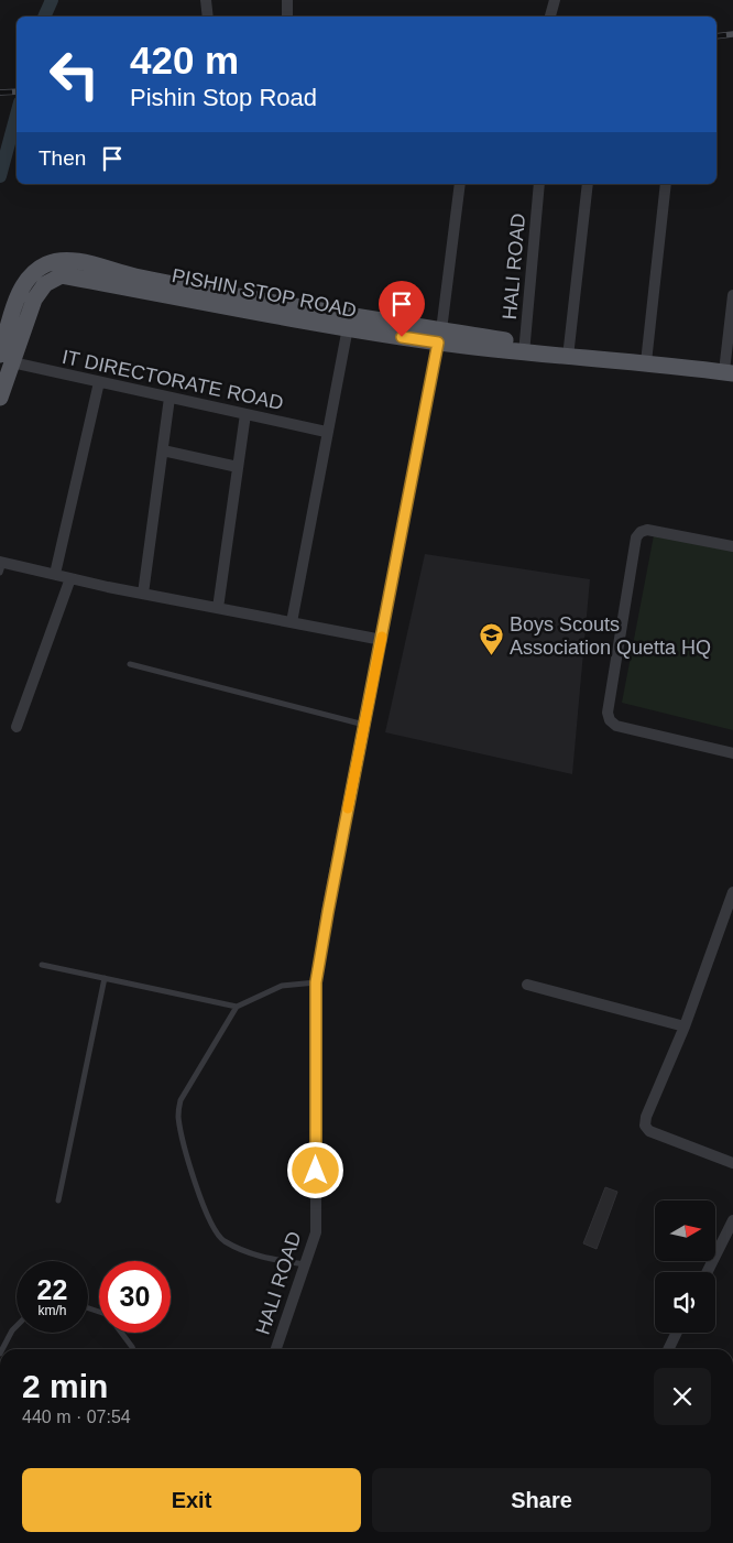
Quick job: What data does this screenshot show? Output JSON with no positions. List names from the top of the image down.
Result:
{
  "streets": {
    "main road": ["PISHIN STOP ROAD"],
    "street": ["HALI ROAD", "IT DIRECTORATE ROAD"]
  },
  "crossings": [
    ["HALI ROAD", "PISHIN STOP ROAD"],
    ["PISHIN STOP ROAD", "IT DIRECTORATE ROAD"]
  ],
  "places": {
    "school or university": ["Boys Scouts Association Quetta HQ"]
  },
  "north": "right",
  "page": {
    "turn": ["420 m", "Pishin Stop Road"],
    "then": "Then",
    "speed": "22 km/h",
    "limit": "30",
    "heading": ["2 min", "440 m · 07:54"],
    "buttons": ["Exit", "Share"]
  }
}
